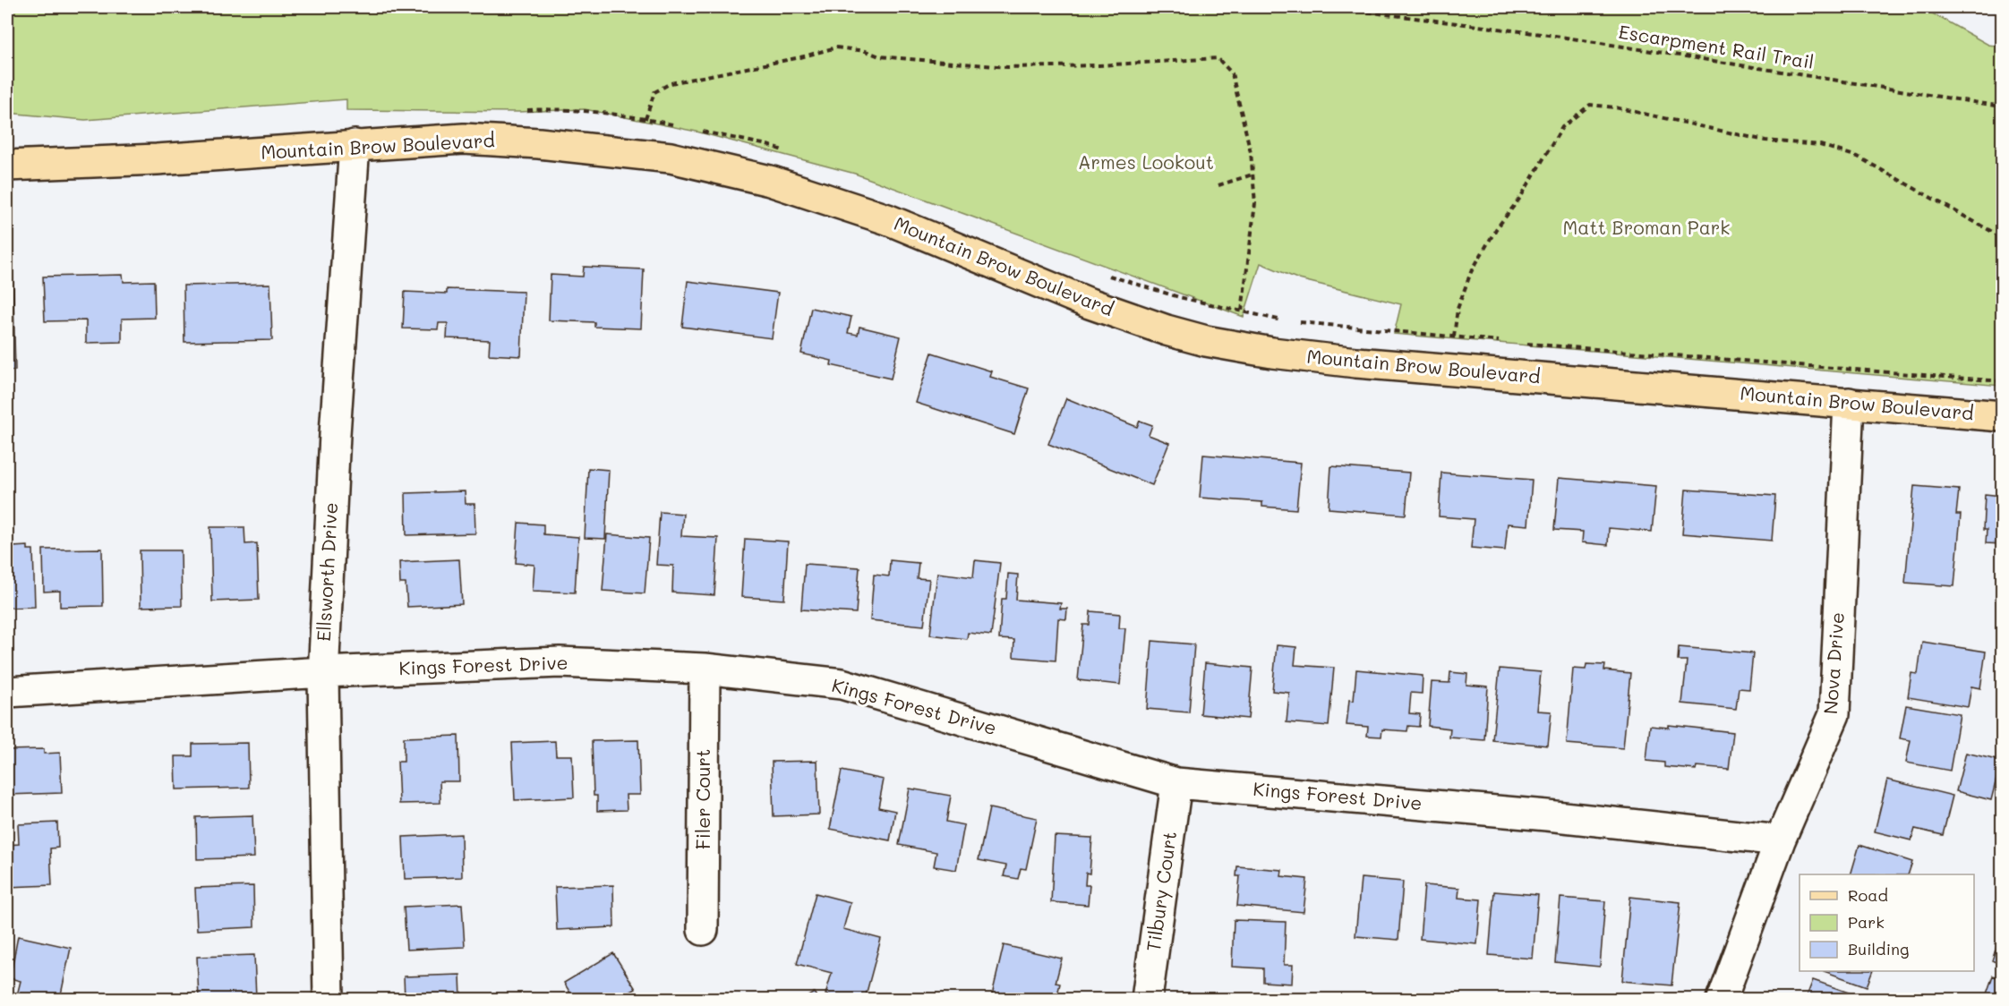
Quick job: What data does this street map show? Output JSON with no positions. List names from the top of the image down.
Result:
{
  "streets": {
    "main road": ["Mountain Brow Boulevard"],
    "street": [
      "Ellsworth Drive",
      "Nova Drive",
      "Kings Forest Drive",
      "Filer Court",
      "Tilbury Court"
    ],
    "path": ["Escarpment Rail Trail"]
  },
  "crossings": [
    ["Mountain Brow Boulevard", "Ellsworth Drive"],
    ["Mountain Brow Boulevard", "Nova Drive"],
    ["Ellsworth Drive", "Kings Forest Drive"],
    ["Nova Drive", "Kings Forest Drive"],
    ["Kings Forest Drive", "Filer Court"],
    ["Kings Forest Drive", "Tilbury Court"]
  ],
  "parks": ["Armes Lookout", "Matt Broman Park"],
  "legend": ["Road", "Park", "Building"]
}
